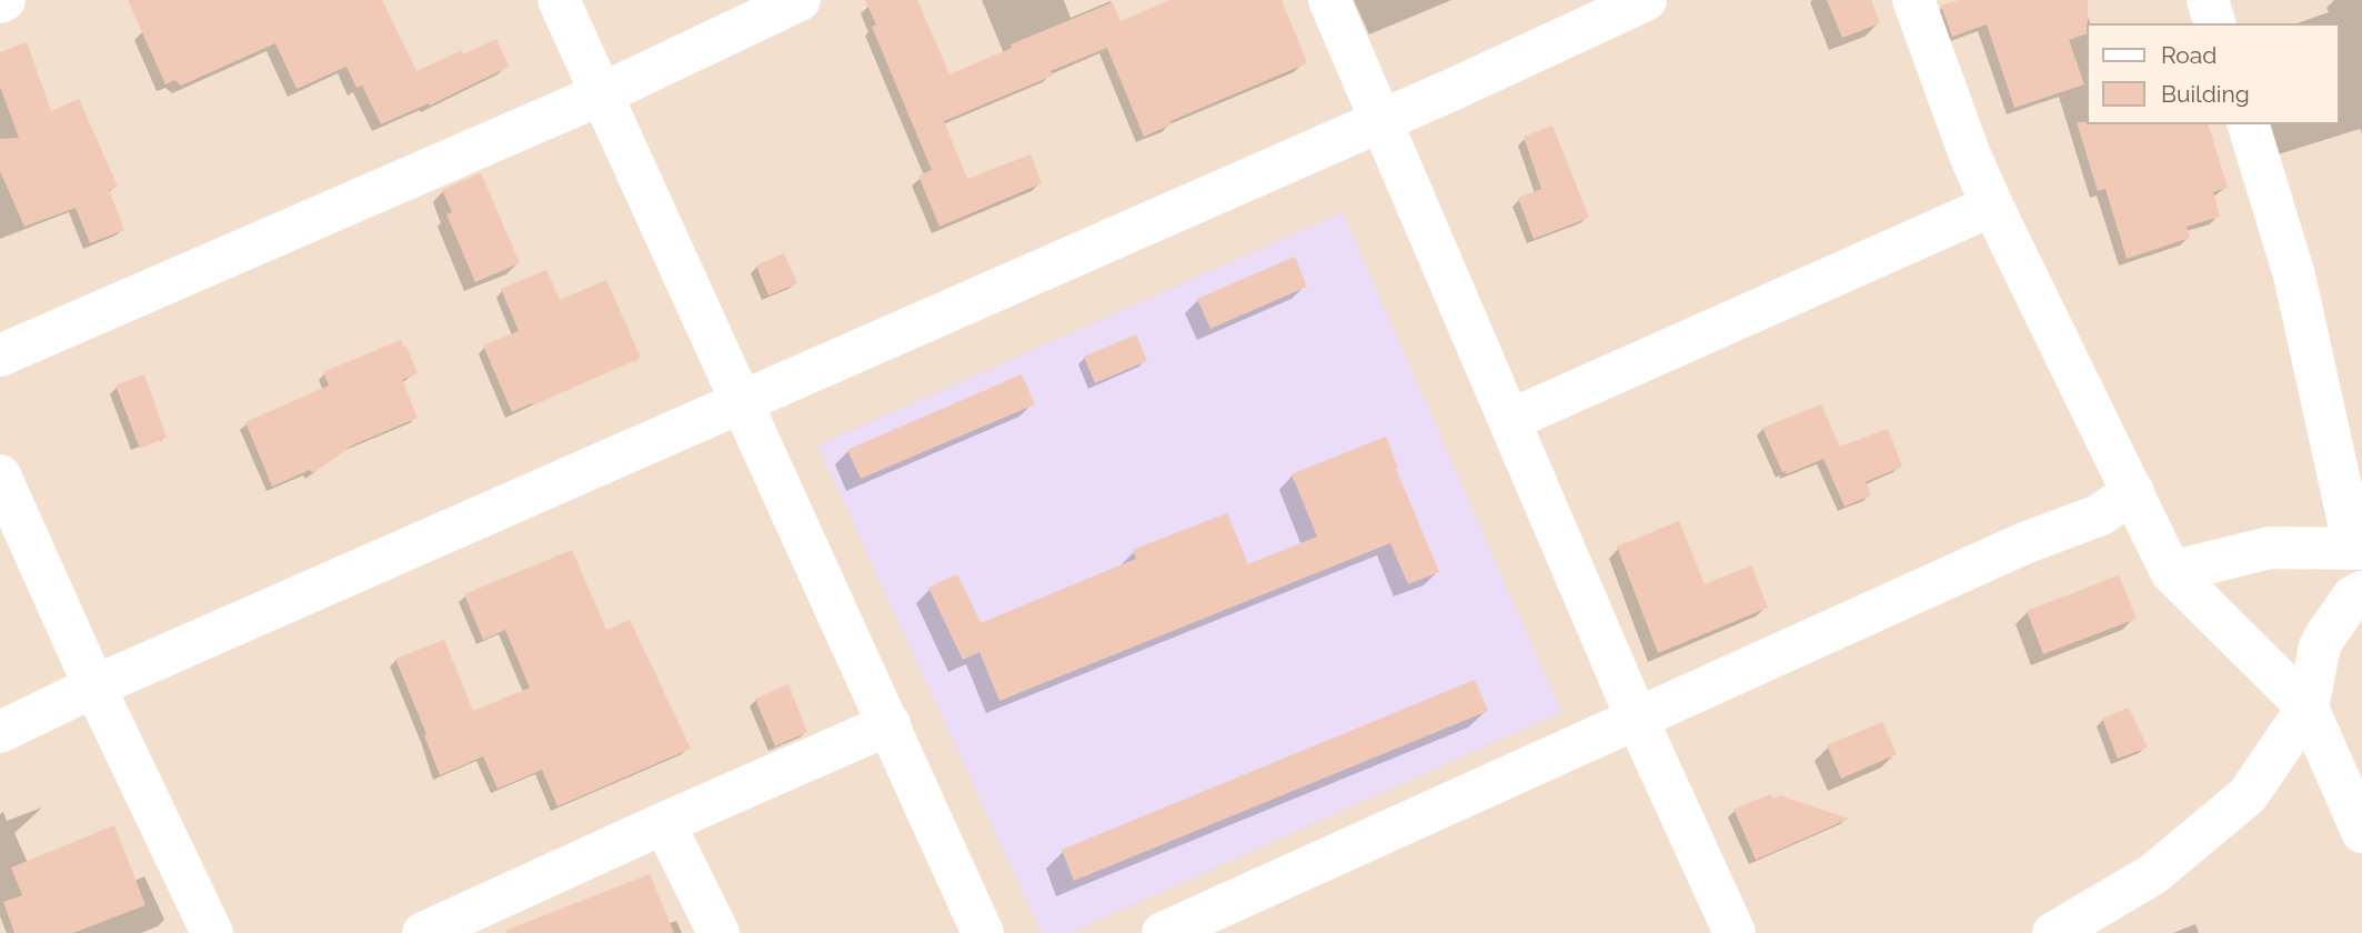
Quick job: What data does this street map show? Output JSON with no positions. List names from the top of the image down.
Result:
{
  "legend": ["Road", "Building"]
}
